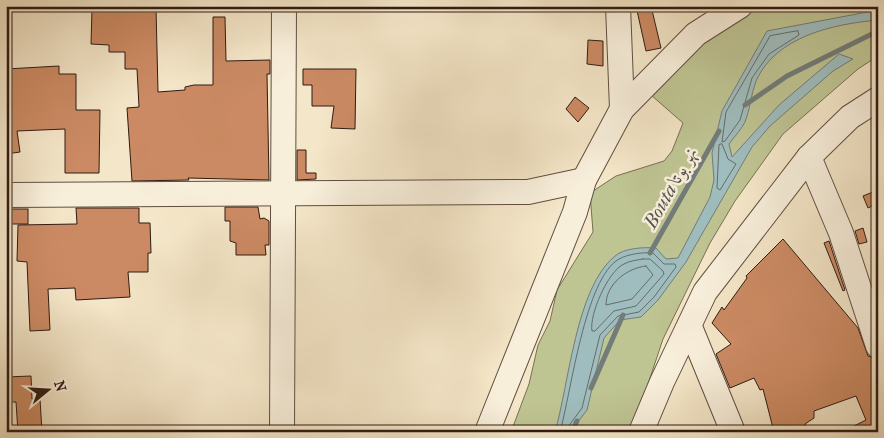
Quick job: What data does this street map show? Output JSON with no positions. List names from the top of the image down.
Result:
{
  "water": ["Bouta نهر بوتا"],
  "north": "right"
}
